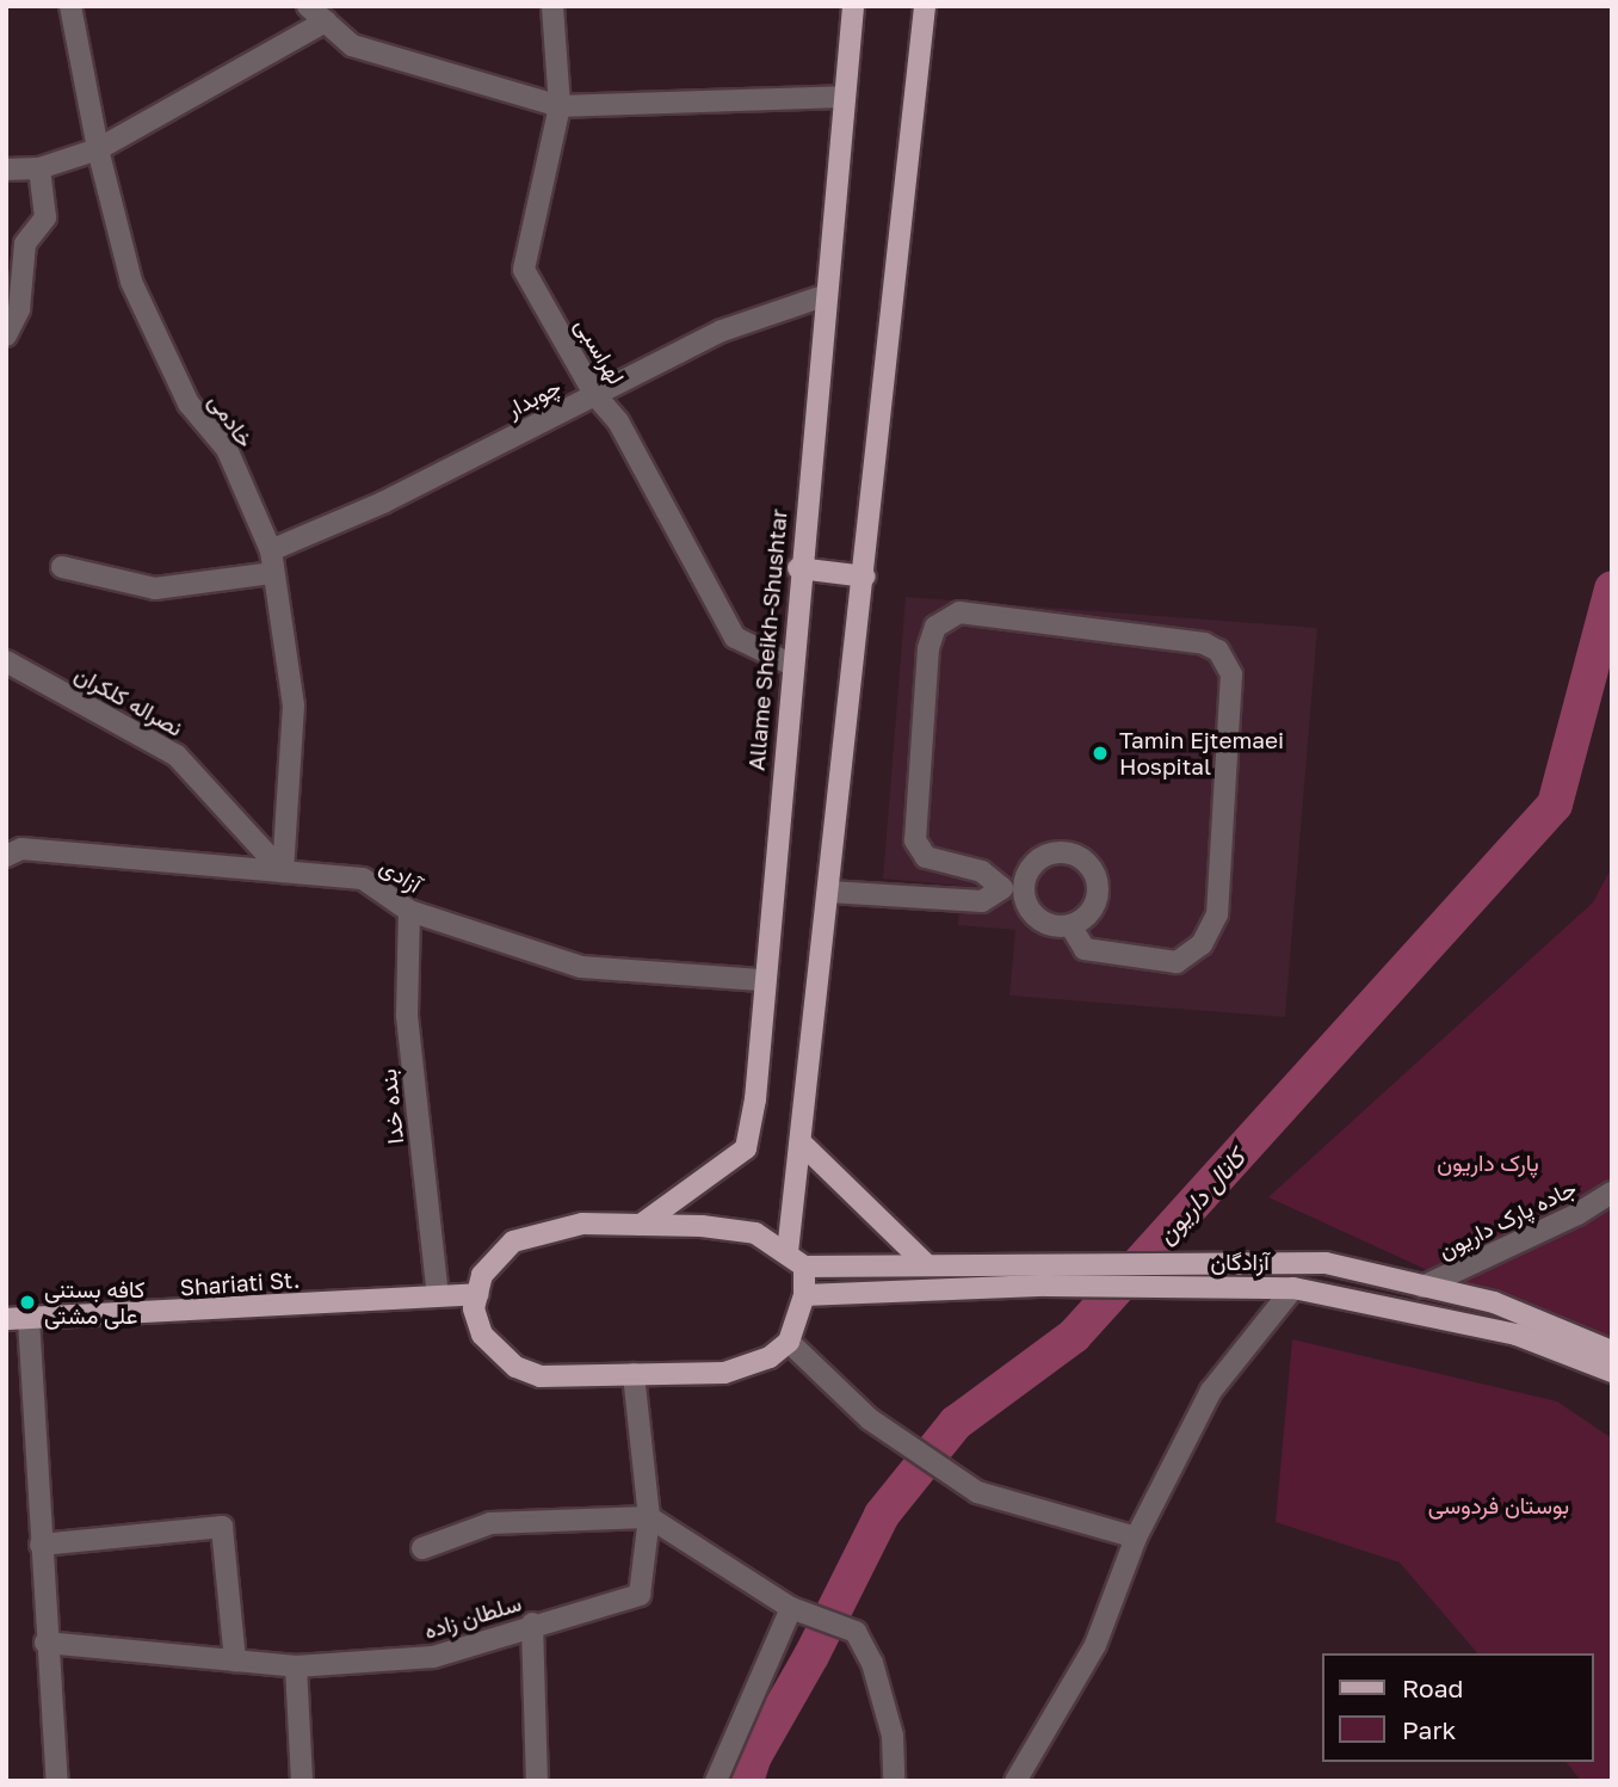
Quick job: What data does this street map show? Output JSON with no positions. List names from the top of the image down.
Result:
{
  "streets": {
    "main road": ["Allame Sheikh-Shushtar", "آزادگان", "Shariati St."],
    "street": [
      "لهراسبی",
      "چوبدار",
      "خادمی",
      "نصراله کلکران",
      "آزادی",
      "بنده خدا",
      "جاده پارک داریون",
      "سلطان زاده"
    ]
  },
  "crossings": [
    ["لهراسبی", "چوبدار"],
    ["لهراسبی", "Allame Sheikh-Shushtar"],
    ["چوبدار", "خادمی"],
    ["چوبدار", "Allame Sheikh-Shushtar"],
    ["خادمی", "نصراله کلکران"],
    ["خادمی", "آزادی"],
    ["Allame Sheikh-Shushtar", "آزادی"],
    ["نصراله کلکران", "آزادی"],
    ["آزادی", "بنده خدا"],
    ["بنده خدا", "Shariati St."],
    ["جاده پارک داریون", "آزادگان"]
  ],
  "water": ["کانال داریون"],
  "parks": ["پارک داریون", "بوستان فردوسی"],
  "places": ["Tamin Ejtemaei Hospital", "کافه بستنی علی مشتی"],
  "legend": ["Road", "Park"]
}
